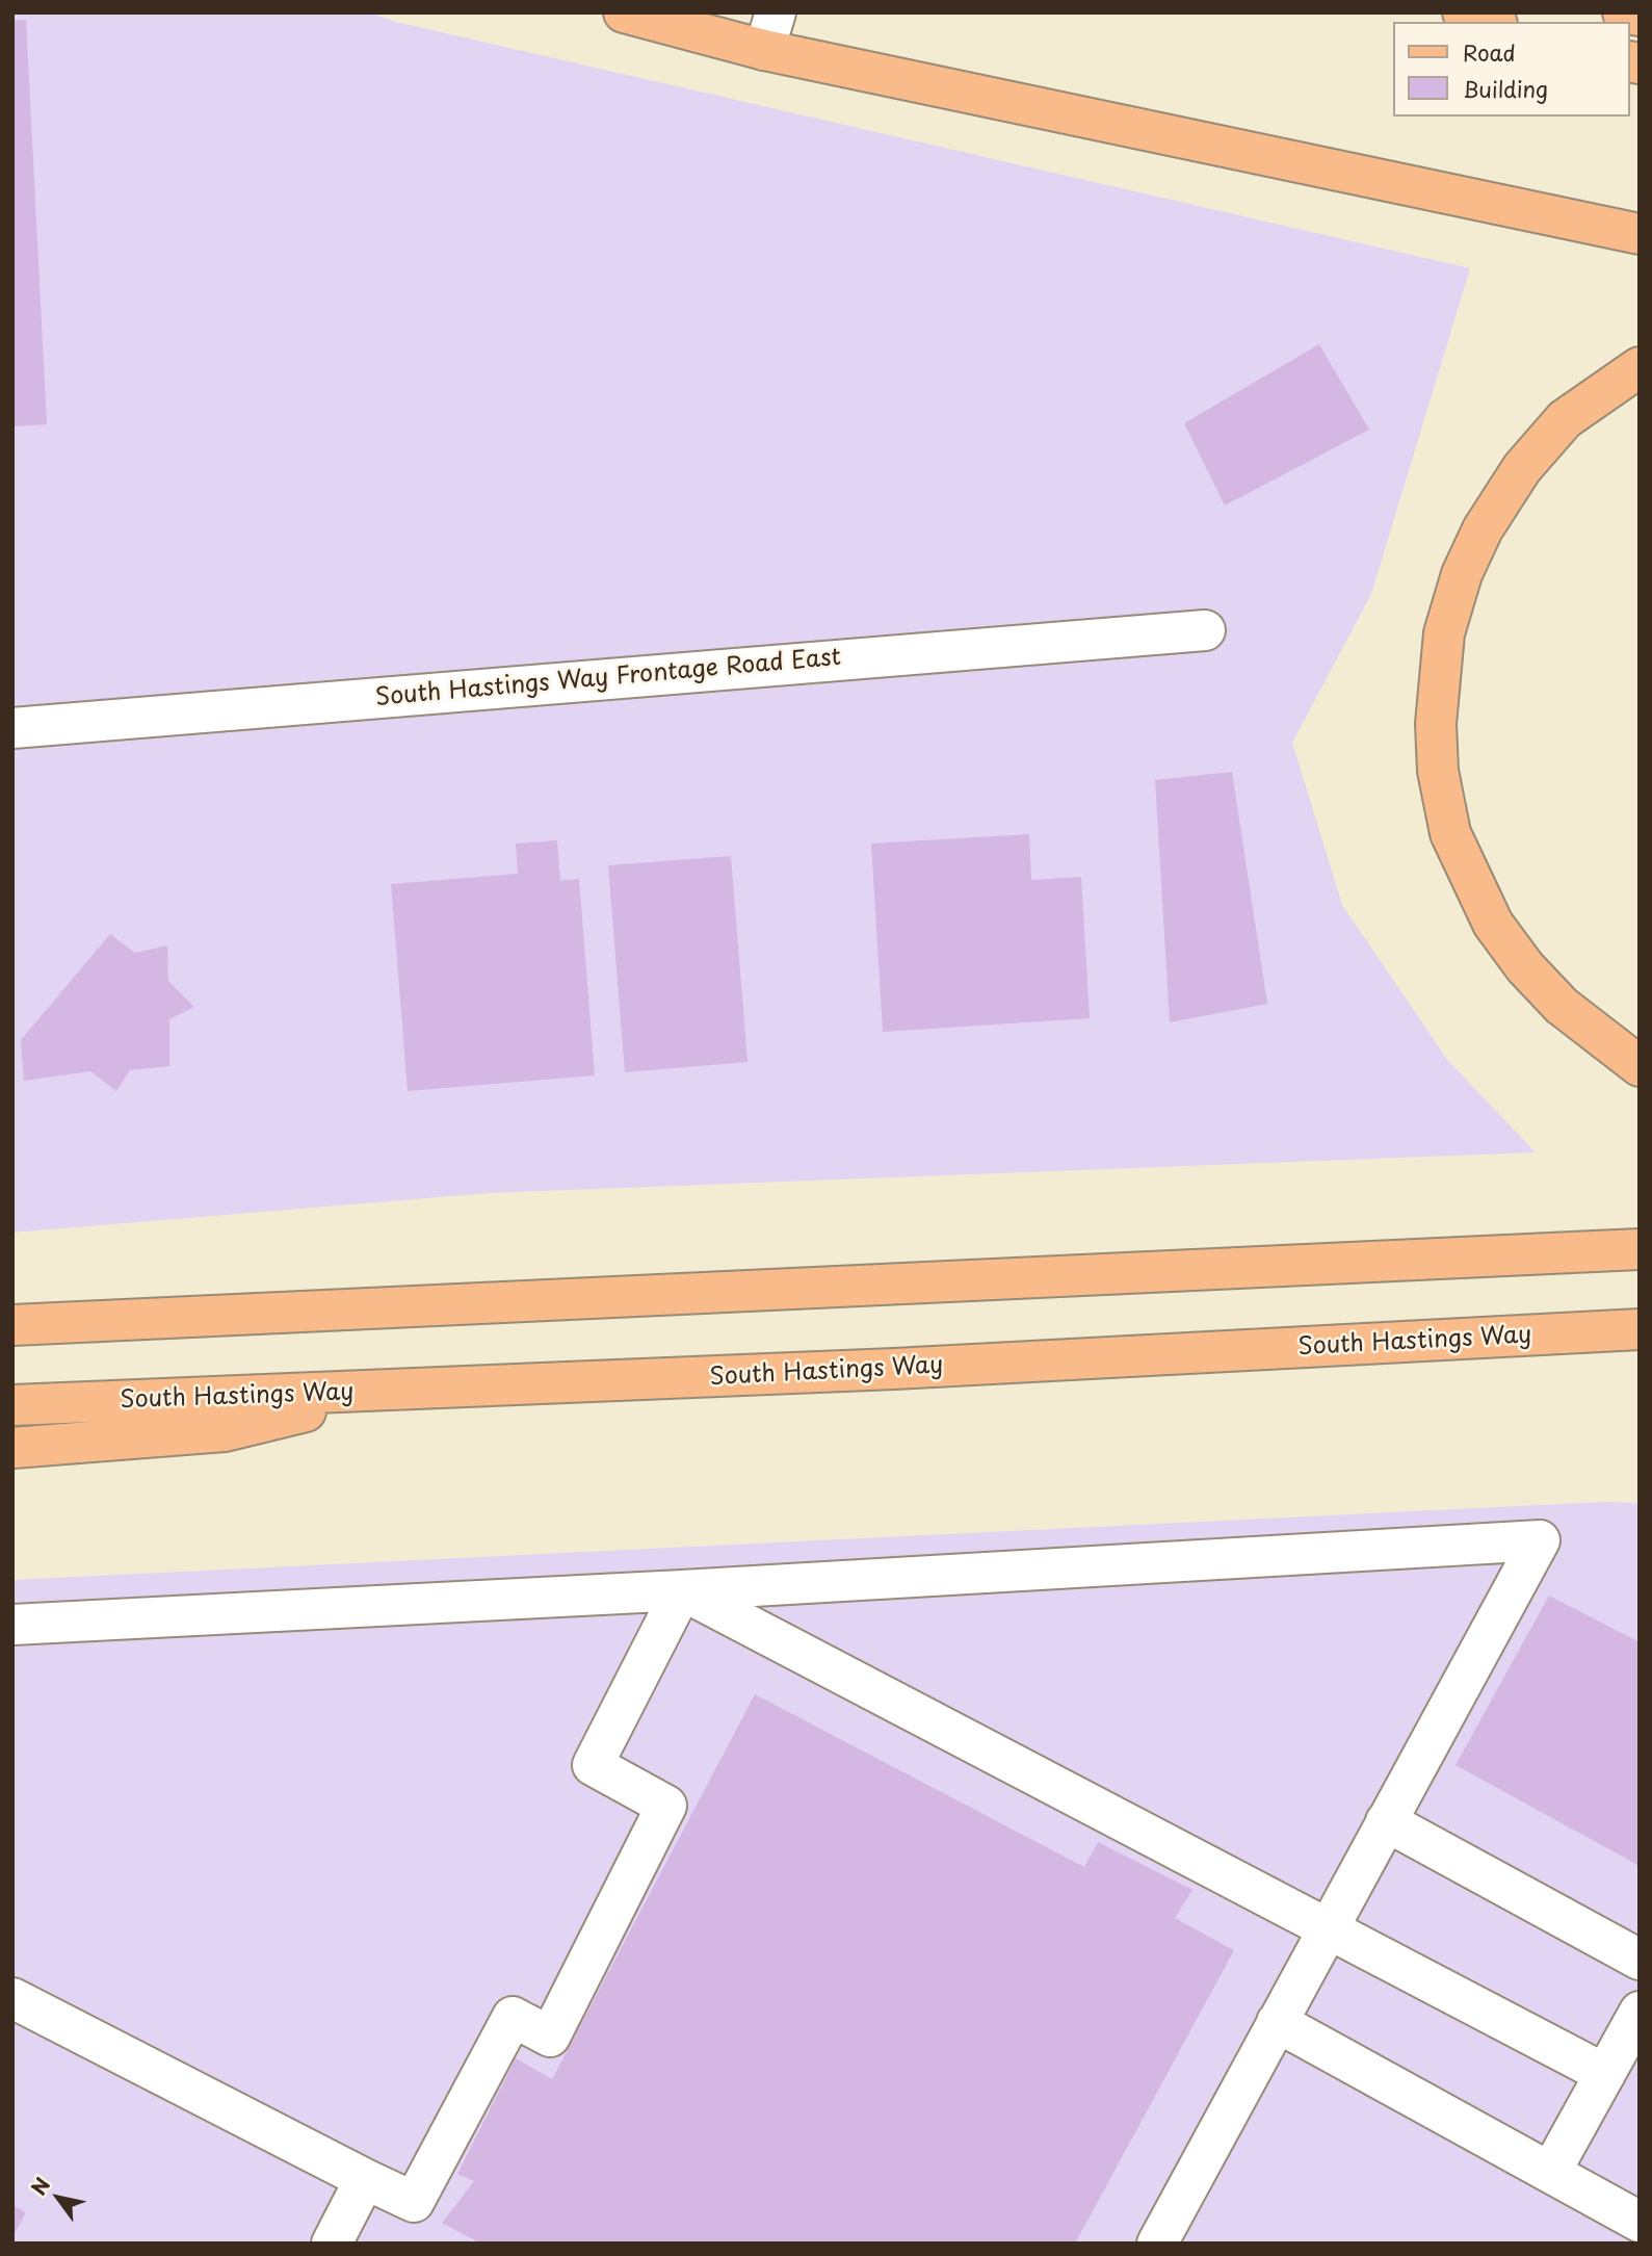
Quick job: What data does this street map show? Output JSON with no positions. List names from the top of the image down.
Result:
{
  "streets": {
    "main road": ["South Hastings Way"],
    "street": ["South Hastings Way Frontage Road East"]
  },
  "legend": ["Road", "Building"],
  "north": "top left"
}
